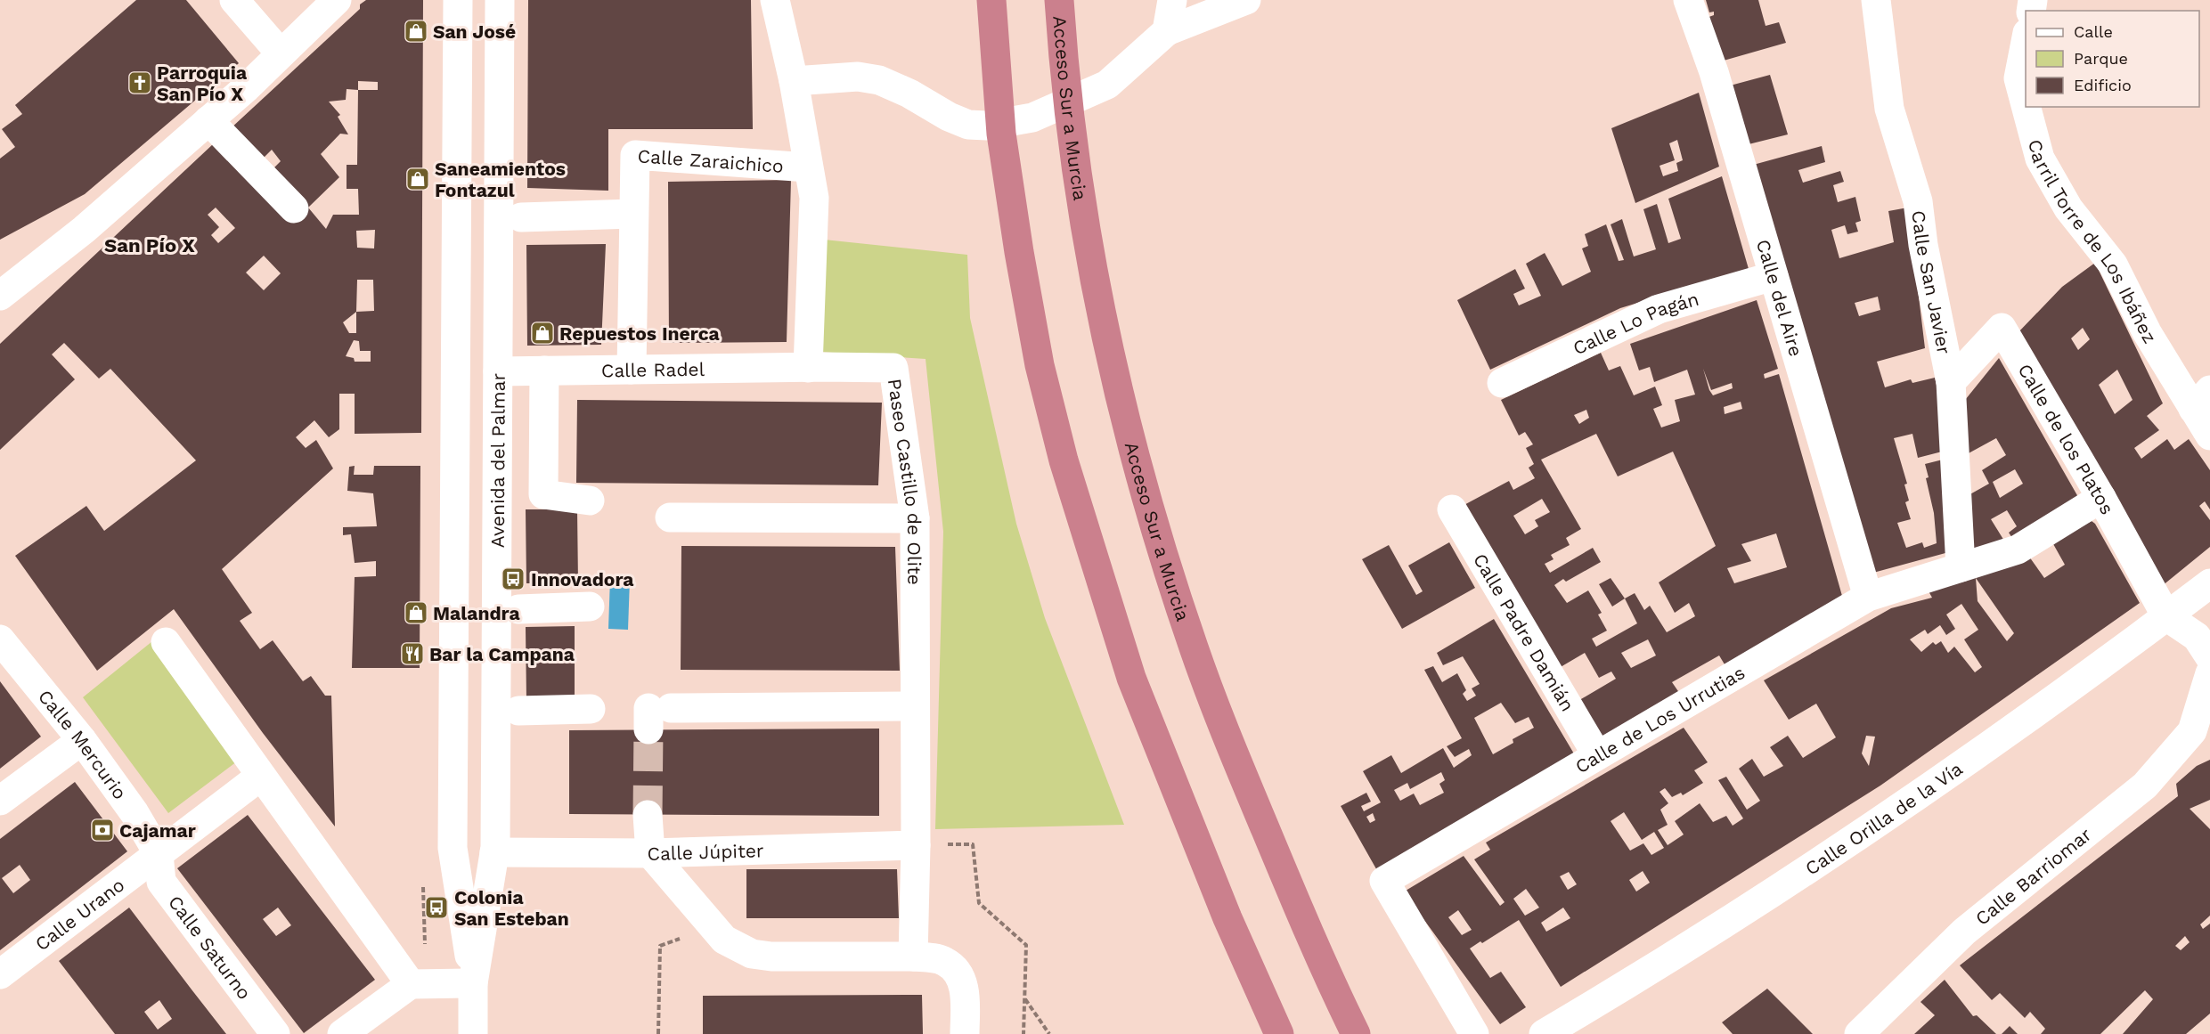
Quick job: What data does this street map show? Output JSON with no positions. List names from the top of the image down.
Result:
{
  "streets": {
    "highway": ["Acceso Sur a Murcia"],
    "street": [
      "Calle Zaraichico",
      "Carril Torre de Los Ibáñez",
      "Calle San Javier",
      "Calle del Aire",
      "Calle Lo Pagán",
      "Calle Radel",
      "Calle de los Platos",
      "Avenida del Palmar",
      "Paseo Castillo de Olite",
      "Calle Padre Damián",
      "Calle de Los Urrutias",
      "Calle Mercurio",
      "Calle Orilla de la Vía",
      "Calle Júpiter",
      "Calle Barriomar",
      "Calle Urano",
      "Calle Saturno"
    ]
  },
  "crossings": [
    ["Calle Zaraichico", "Calle Radel"],
    ["Calle San Javier", "Calle de los Platos"],
    ["Calle San Javier", "Calle de Los Urrutias"],
    ["Calle del Aire", "Calle Lo Pagán"],
    ["Calle del Aire", "Calle de Los Urrutias"],
    ["Calle Radel", "Avenida del Palmar"],
    ["Calle Radel", "Paseo Castillo de Olite"],
    ["Calle de los Platos", "Calle de Los Urrutias"],
    ["Calle de los Platos", "Calle Orilla de la Vía"],
    ["Avenida del Palmar", "Calle Júpiter"],
    ["Paseo Castillo de Olite", "Calle Júpiter"],
    ["Calle Padre Damián", "Calle de Los Urrutias"],
    ["Calle Mercurio", "Calle Urano"],
    ["Calle Mercurio", "Calle Saturno"],
    ["Calle Urano", "Calle Saturno"]
  ],
  "districts": ["San Pío X"],
  "places": {
    "shop": [
      "San José",
      "Saneamientos Fontazul",
      "Repuestos Inerca",
      "Malandra"
    ],
    "church": ["Parroquia San Pío X"],
    "bus stop": ["Innovadora", "Colonia San Esteban"],
    "restaurant": ["Bar la Campana"],
    "bank": ["Cajamar"]
  },
  "legend": ["Calle", "Parque", "Edificio"]
}
